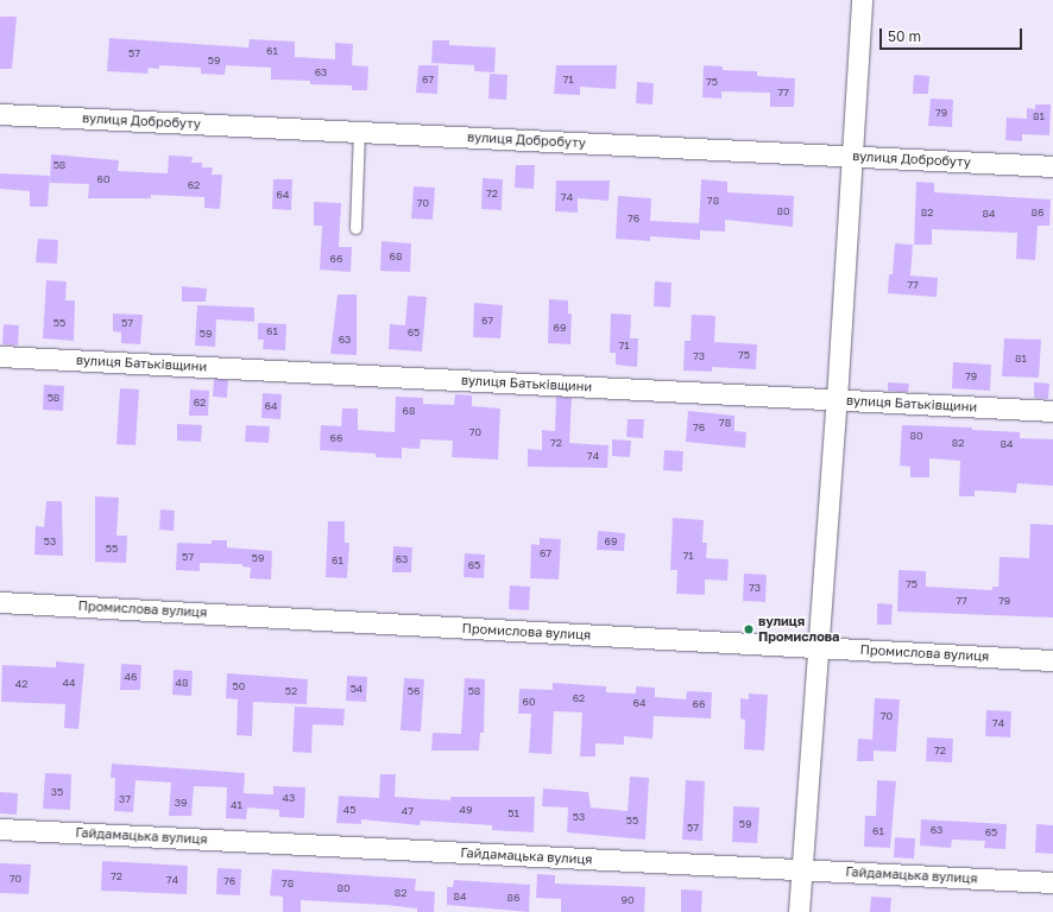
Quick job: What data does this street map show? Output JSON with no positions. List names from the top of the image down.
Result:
{
  "streets": {
    "street": [
      "вулиця Добробуту",
      "вулиця Батьківщини",
      "Промислова вулиця",
      "Гайдамацька вулиця"
    ]
  },
  "places": ["вулиця Промислова"],
  "house_numbers": [
    "61",
    "57",
    "59",
    "63",
    "67",
    "71",
    "75",
    "77",
    "79",
    "81",
    "58",
    "60",
    "62",
    "72",
    "64",
    "74",
    "78",
    "70",
    "80",
    "82",
    "86",
    "84",
    "76",
    "68",
    "66",
    "77",
    "67",
    "55",
    "57",
    "69",
    "61",
    "65",
    "59",
    "63",
    "71",
    "75",
    "73",
    "81",
    "79",
    "58",
    "62",
    "64",
    "68",
    "78",
    "76",
    "70",
    "80",
    "66",
    "72",
    "82",
    "84",
    "74",
    "53",
    "69",
    "55",
    "67",
    "71",
    "57",
    "59",
    "63",
    "61",
    "65",
    "75",
    "73",
    "77",
    "79",
    "46",
    "44",
    "48",
    "42",
    "50",
    "54",
    "52",
    "56",
    "58",
    "62",
    "60",
    "64",
    "66",
    "70",
    "74",
    "72",
    "35",
    "43",
    "37",
    "39",
    "41",
    "45",
    "49",
    "47",
    "51",
    "53",
    "55",
    "59",
    "57",
    "63",
    "61",
    "65",
    "72",
    "70",
    "74",
    "76",
    "78",
    "80",
    "82",
    "84",
    "86",
    "90"
  ],
  "scale_bar": "50 m"
}
